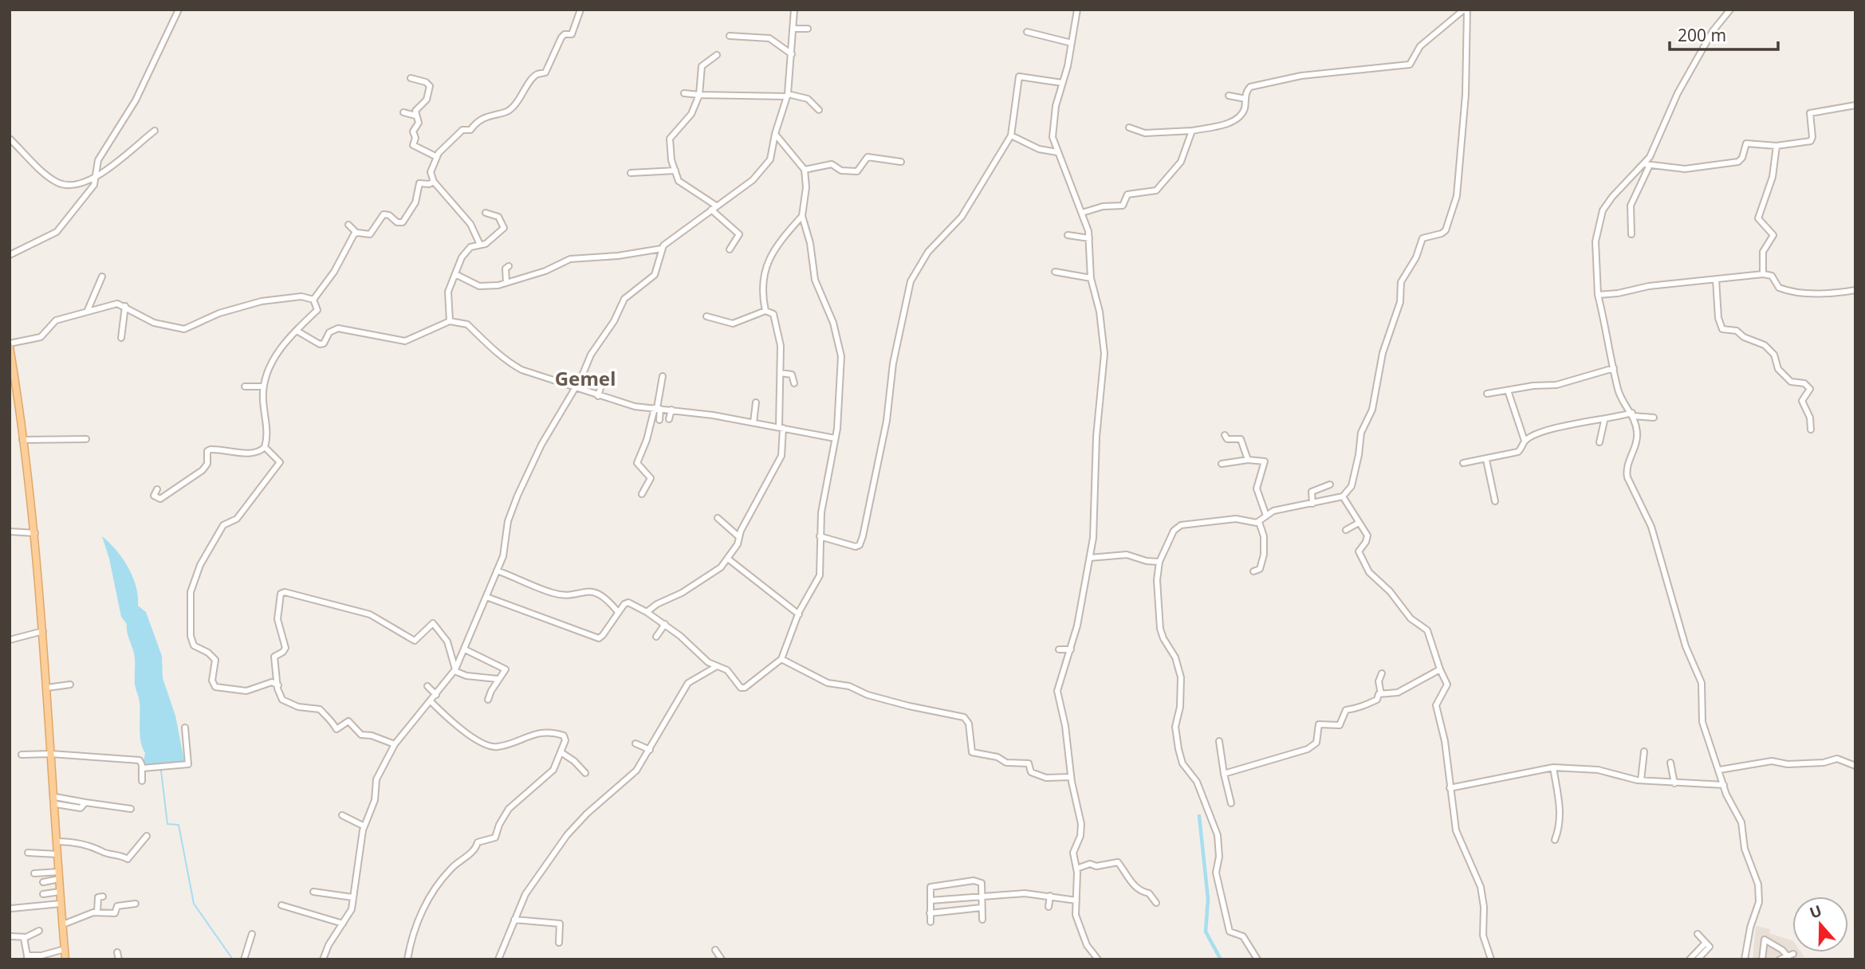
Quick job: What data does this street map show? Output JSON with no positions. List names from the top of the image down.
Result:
{
  "districts": ["Gemel"],
  "scale_bar": "200 m",
  "north": "top"
}
